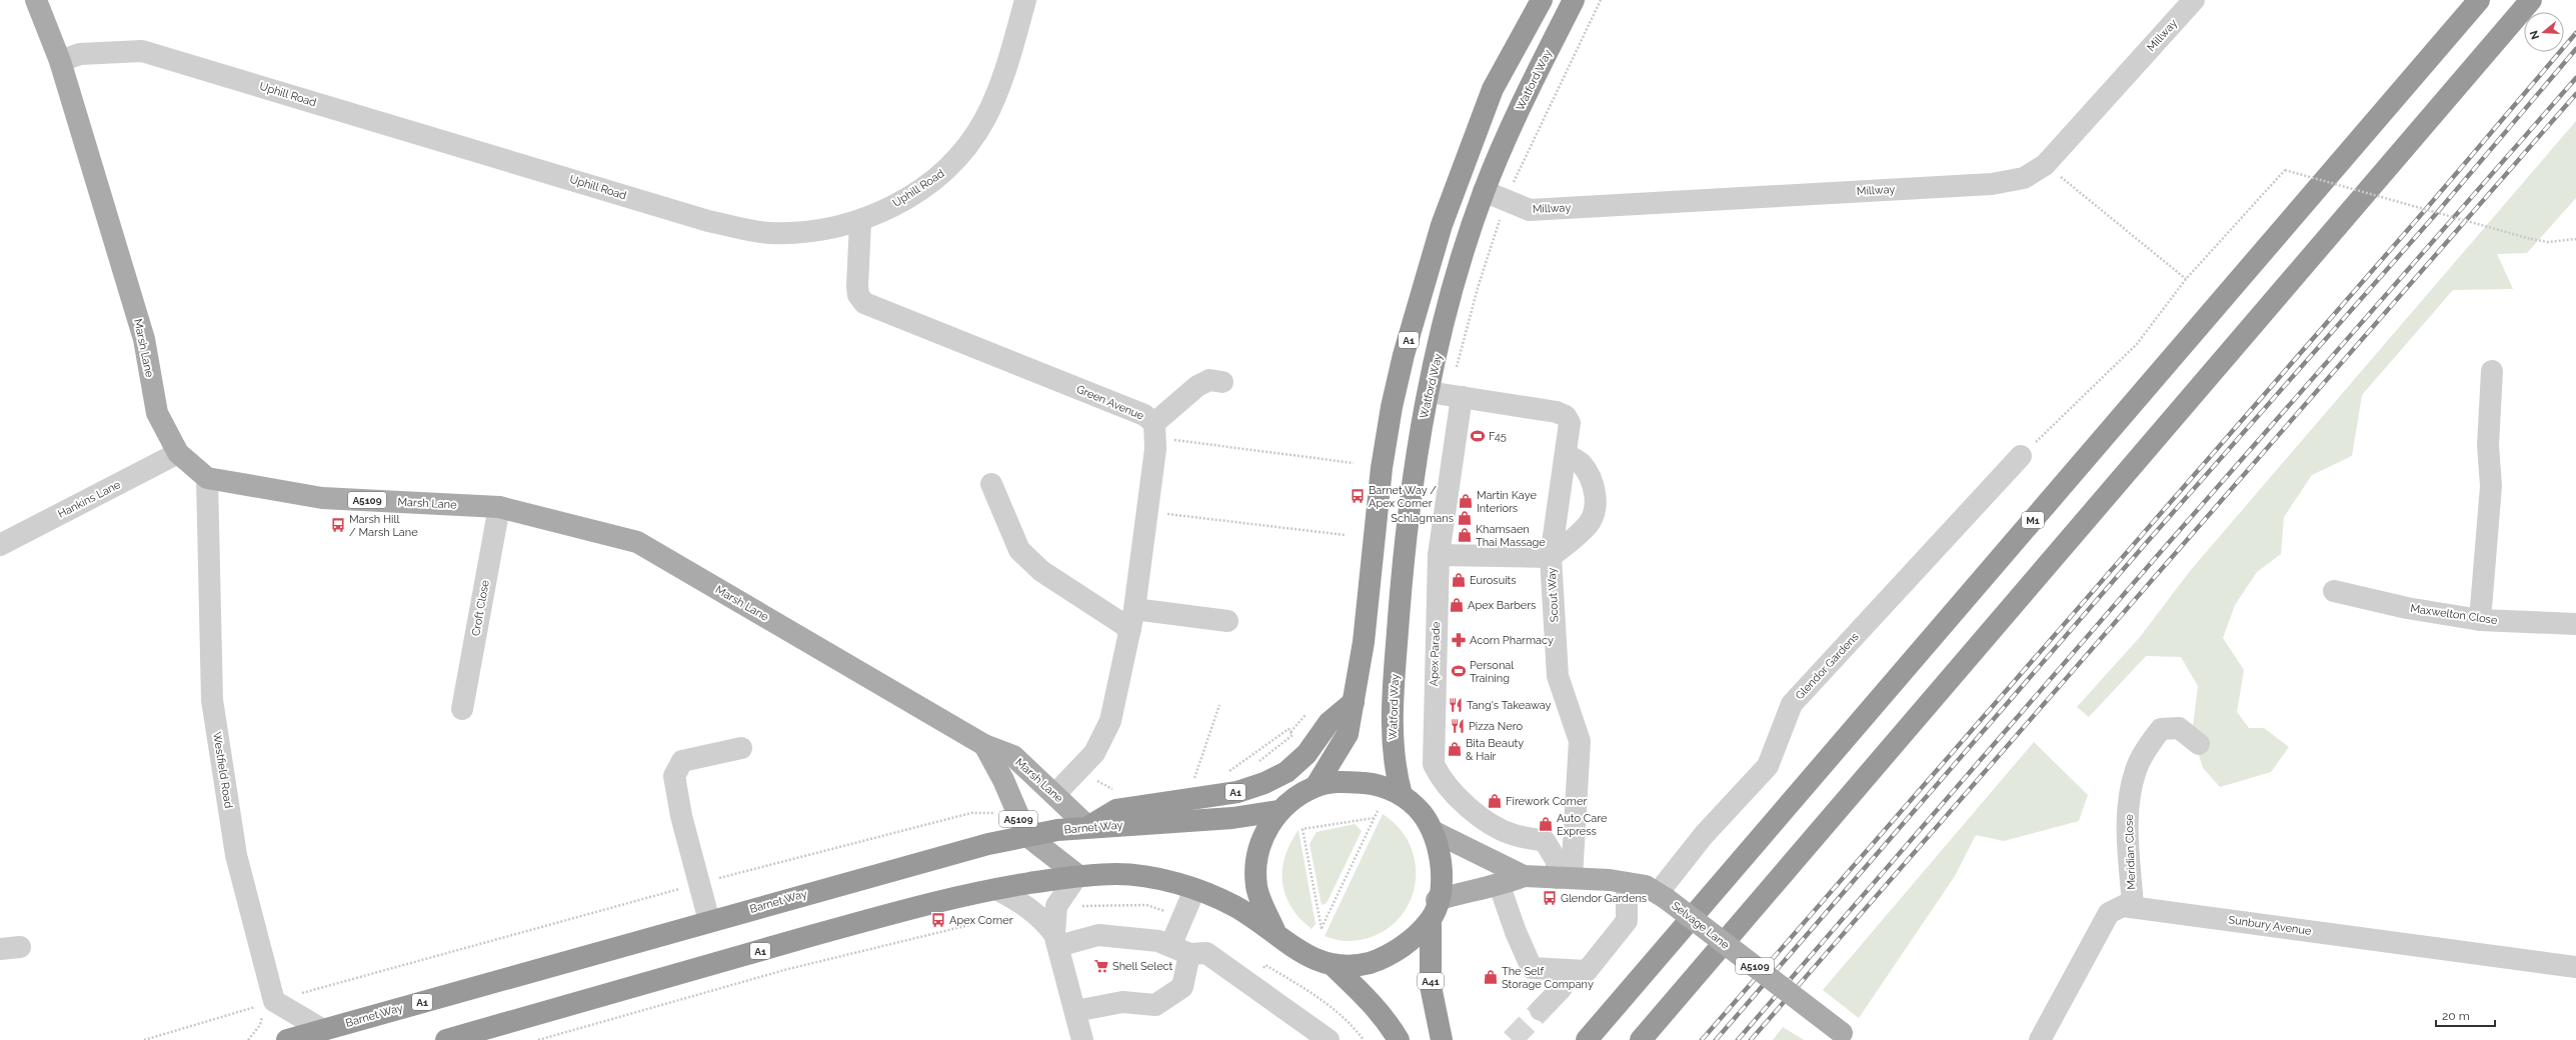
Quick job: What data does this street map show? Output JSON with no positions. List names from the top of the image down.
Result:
{
  "streets": {
    "highway": [
      "Watford Way",
      "A1",
      "M1",
      "Barnet Way",
      "A41"
    ],
    "main road": ["Marsh Lane", "A5109", "Selvage Lane"],
    "street": [
      "Millway",
      "Uphill Road",
      "Green Avenue",
      "Hankins Lane",
      "Scout Way",
      "Croft Close",
      "Maxwelton Close",
      "Apex Parade",
      "Glendor Gardens",
      "Westfield Road",
      "Meridian Close",
      "Sunbury Avenue"
    ]
  },
  "crossings": [
    ["Millway", "Watford Way"],
    ["Uphill Road", "Marsh Lane"],
    ["Uphill Road", "Green Avenue"],
    ["A1", "Marsh Lane"],
    ["A1", "Barnet Way"],
    ["Marsh Lane", "Hankins Lane"],
    ["Marsh Lane", "Croft Close"],
    ["Marsh Lane", "Westfield Road"],
    ["Marsh Lane", "Barnet Way"],
    ["Scout Way", "Apex Parade"],
    ["Scout Way", "Selvage Lane"],
    ["Apex Parade", "Selvage Lane"],
    ["Glendor Gardens", "Selvage Lane"],
    ["Meridian Close", "Sunbury Avenue"],
    ["Selvage Lane", "A41"]
  ],
  "places": {
    "sports": ["F45", "Personal Training"],
    "bus stop": [
      "Barnet Way / Apex Corner",
      "Marsh Hill / Marsh Lane",
      "Glendor Gardens",
      "Apex Corner"
    ],
    "shop": [
      "Martin Kaye Interiors",
      "Schlagmans",
      "Khamsaen Thai Massage",
      "Eurosuits",
      "Apex Barbers",
      "Bita Beauty & Hair",
      "Firework Corner",
      "Auto Care Express",
      "The Self Storage Company"
    ],
    "pharmacy": ["Acorn Pharmacy"],
    "restaurant": ["Tang's Takeaway", "Pizza Nero"],
    "supermarket": ["Shell Select"]
  },
  "scale_bar": "20 m",
  "north": "left"
}
